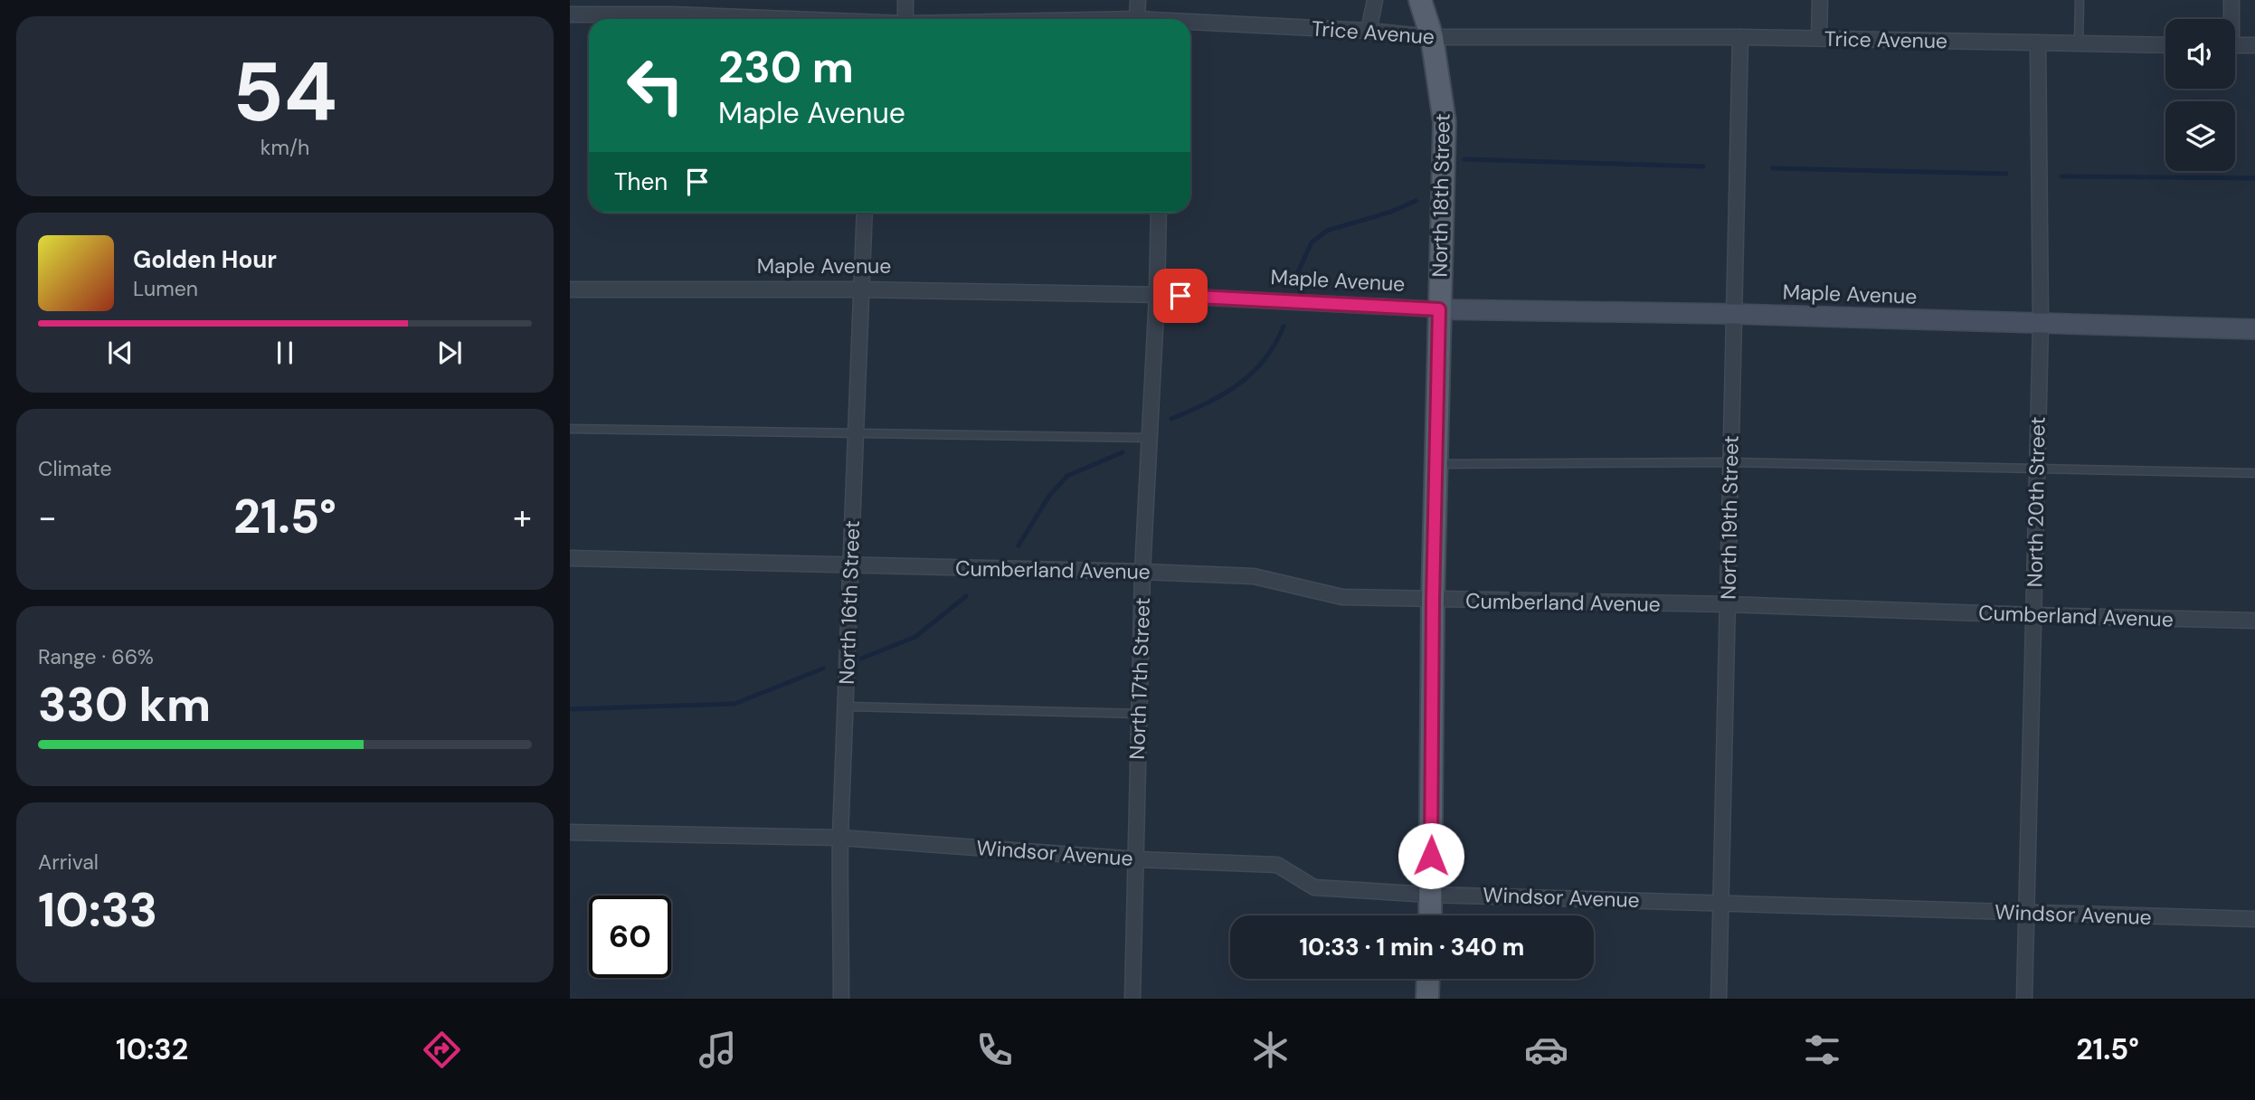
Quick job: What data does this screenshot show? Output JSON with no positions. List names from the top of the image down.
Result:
{
  "streets": {
    "main road": ["North 18th Street"],
    "street": [
      "Trice Avenue",
      "Maple Avenue",
      "North 20th Street",
      "North 19th Street",
      "Cumberland Avenue",
      "North 16th Street",
      "North 17th Street",
      "Windsor Avenue"
    ]
  },
  "crossings": [
    ["Trice Avenue", "North 18th Street"],
    ["Trice Avenue", "North 20th Street"],
    ["Trice Avenue", "North 19th Street"],
    ["North 18th Street", "Maple Avenue"],
    ["North 18th Street", "Cumberland Avenue"],
    ["North 18th Street", "Windsor Avenue"],
    ["Maple Avenue", "North 20th Street"],
    ["Maple Avenue", "North 19th Street"],
    ["Maple Avenue", "North 16th Street"],
    ["Maple Avenue", "North 17th Street"],
    ["North 20th Street", "Cumberland Avenue"],
    ["North 20th Street", "Windsor Avenue"],
    ["North 19th Street", "Cumberland Avenue"],
    ["North 19th Street", "Windsor Avenue"],
    ["Cumberland Avenue", "North 16th Street"],
    ["Cumberland Avenue", "North 17th Street"],
    ["North 16th Street", "Windsor Avenue"],
    ["North 17th Street", "Windsor Avenue"]
  ],
  "page": {
    "tile": [
      ["54", "km/h"],
      "Climate",
      ["Range · 66%", "330 km"],
      ["Arrival", "10:33"]
    ],
    "turn": ["230 m", "Maple Avenue"],
    "then": "Then",
    "song": ["Golden Hour", "Lumen"],
    "heat": ["−", "21.5°", "+"],
    "limit": "60",
    "trip": "10:33 · 1 min · 340 m",
    "tabs": ["10:32", "21.5°"]
  }
}
